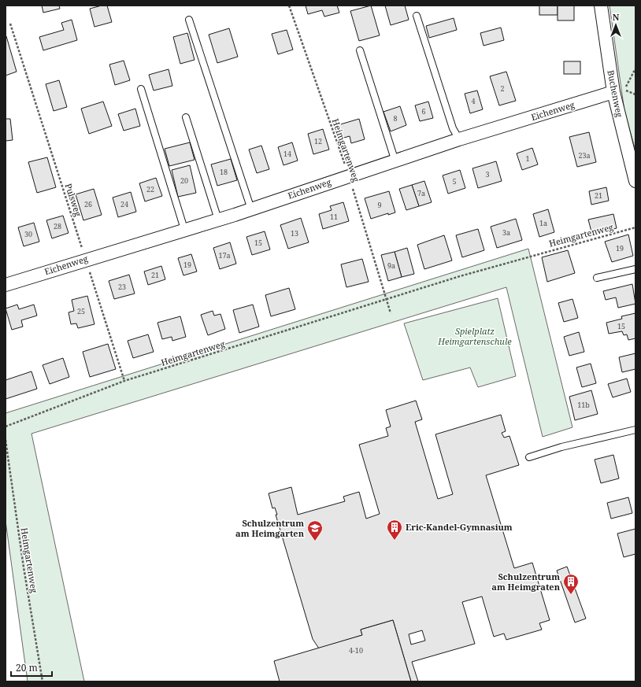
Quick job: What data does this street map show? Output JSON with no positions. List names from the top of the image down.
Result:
{
  "streets": {
    "street": ["Buchenweg", "Eichenweg"],
    "path": ["Heimgartenweg", "Pulsweg"]
  },
  "crossings": [
    ["Buchenweg", "Eichenweg"],
    ["Eichenweg", "Heimgartenweg"],
    ["Eichenweg", "Pulsweg"],
    ["Heimgartenweg", "Pulsweg"]
  ],
  "parks": ["Spielplatz Heimgartenschule"],
  "places": {
    "building": ["Eric-Kandel-Gymnasium", "Schulzentrum am Heimgraten"],
    "school or university": ["Schulzentrum am Heimgarten"]
  },
  "house_numbers": [
    "2",
    "4",
    "6",
    "8",
    "12",
    "14",
    "23a",
    "1",
    "18",
    "3",
    "20",
    "5",
    "22",
    "7a",
    "21",
    "26",
    "24",
    "9",
    "11",
    "1a",
    "28",
    "3a",
    "13",
    "30",
    "15",
    "19",
    "17a",
    "19",
    "9a",
    "21",
    "23",
    "25",
    "15",
    "11b",
    "4-10"
  ],
  "scale_bar": "20 m",
  "north": "top"
}
